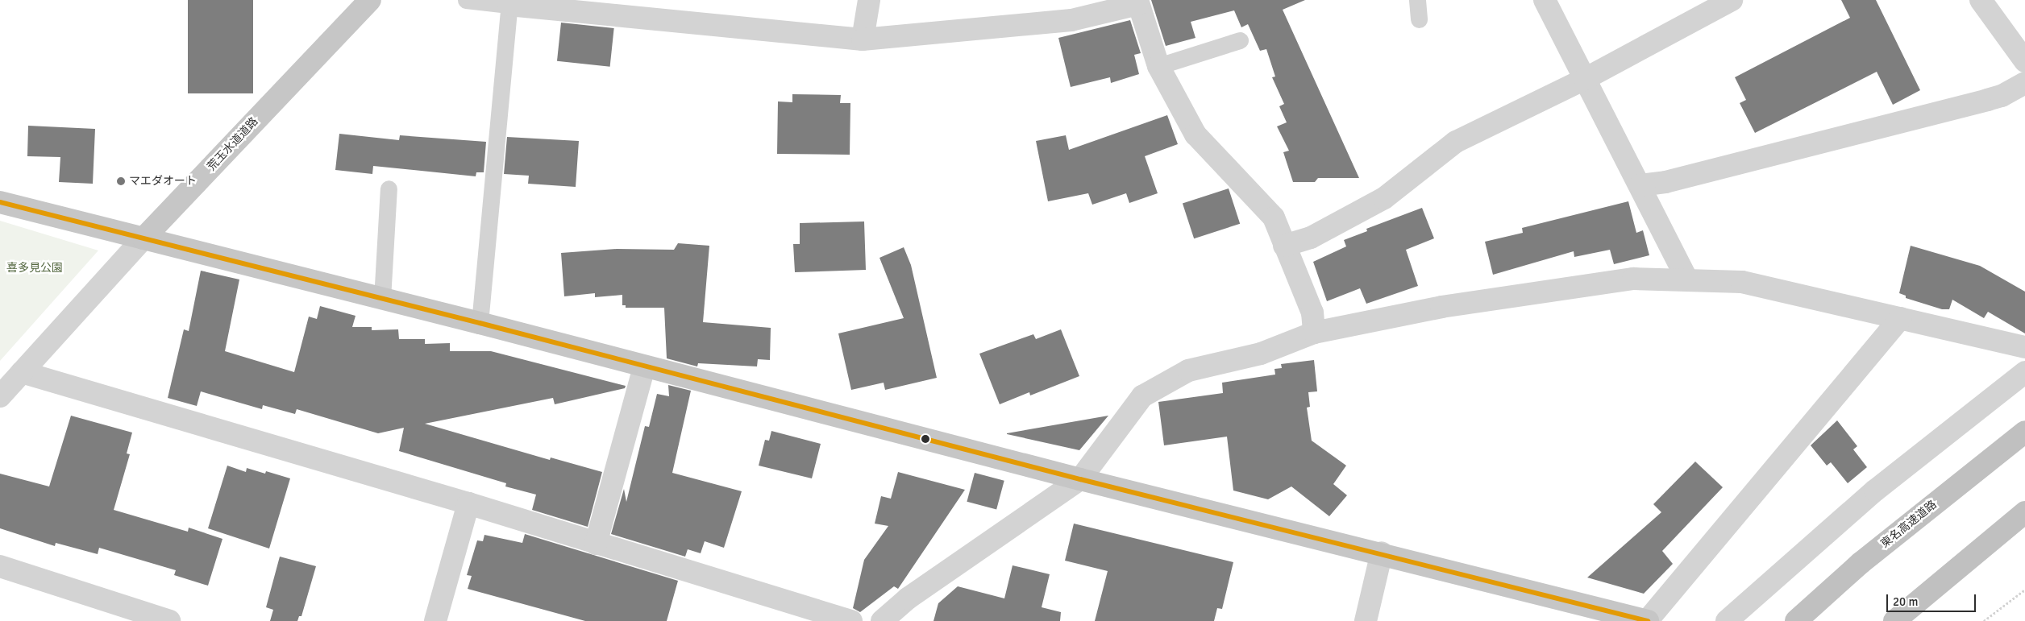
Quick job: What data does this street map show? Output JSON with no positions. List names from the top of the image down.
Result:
{
  "streets": {
    "highway": ["東名高速道路"],
    "main road": ["荒玉水道道路"]
  },
  "parks": ["喜多見公園"],
  "places": ["マエダオート"],
  "scale_bar": "20 m"
}
